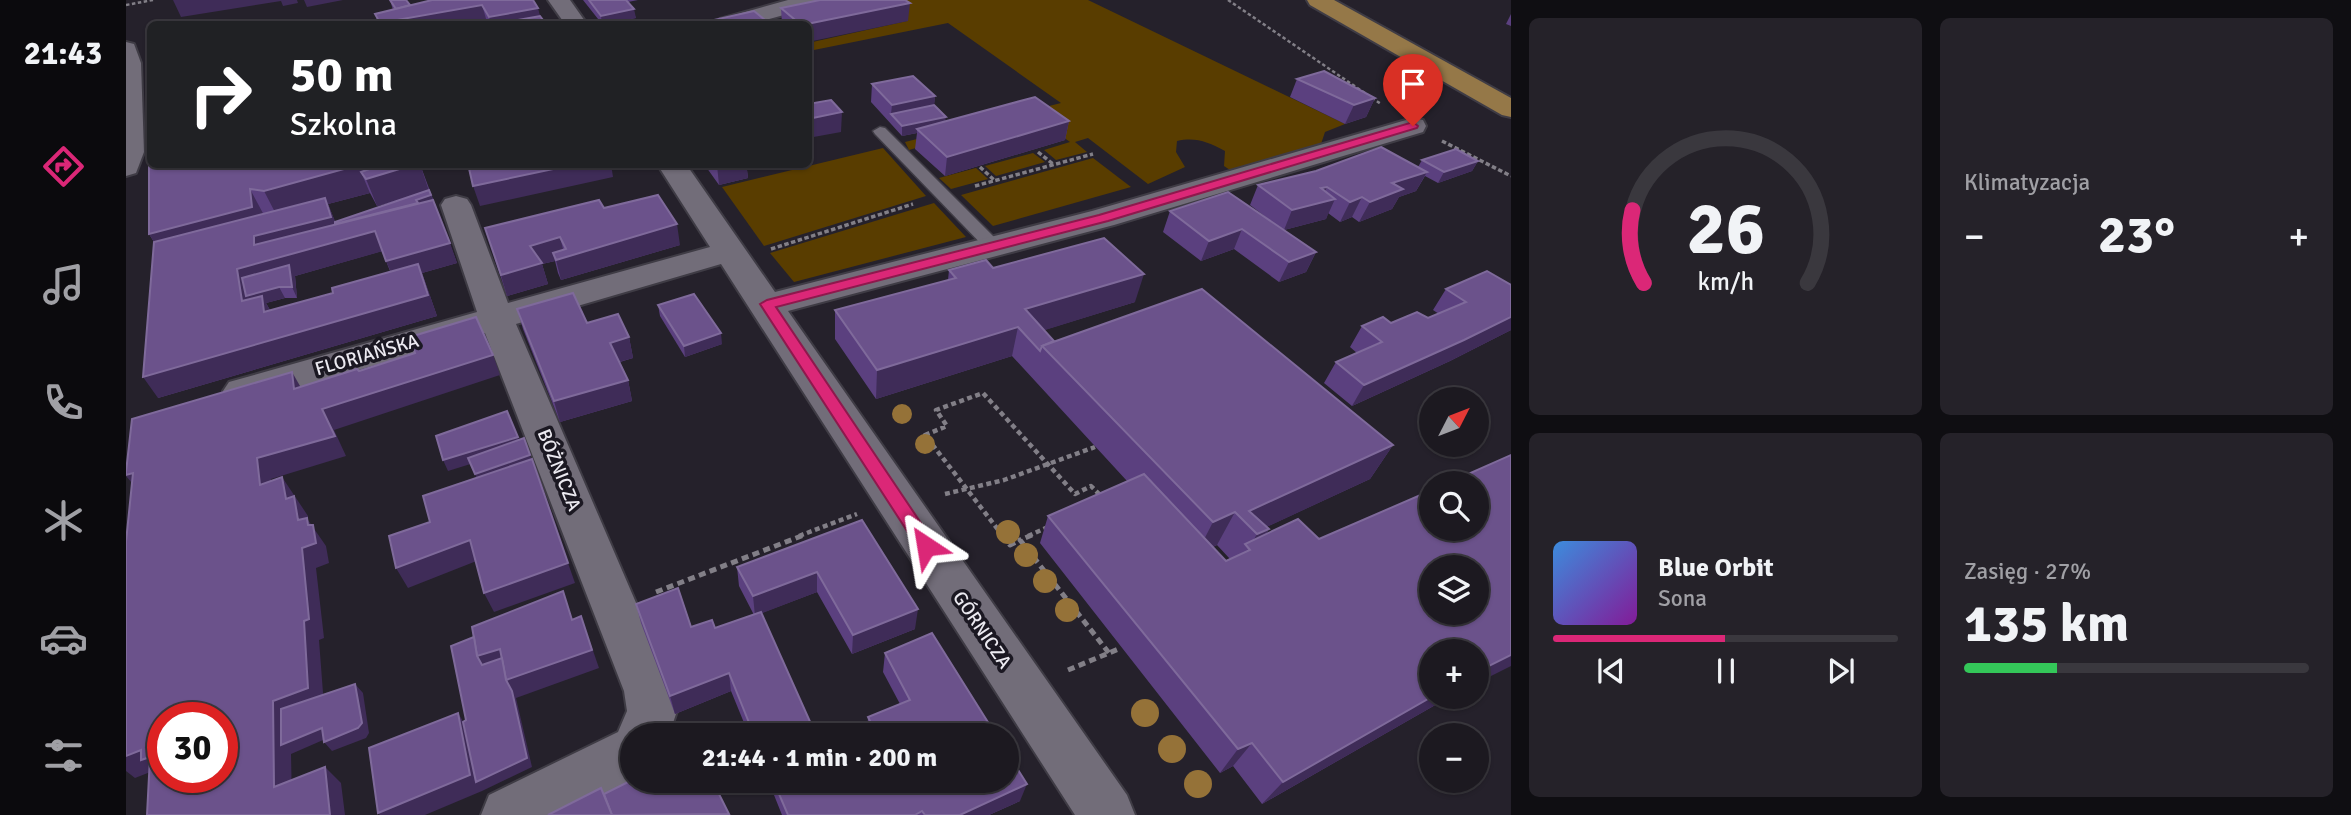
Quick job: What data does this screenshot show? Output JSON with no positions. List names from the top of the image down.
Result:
{
  "streets": {
    "street": ["FLORIAŃSKA", "BÓŻNICZA", "GÓRNICZA"]
  },
  "crossings": [
    ["FLORIAŃSKA", "BÓŻNICZA"],
    ["FLORIAŃSKA", "GÓRNICZA"]
  ],
  "north": "top right",
  "page": {
    "tabs": "21:43",
    "tile": [
      "Klimatyzacja",
      ["Zasięg · 27%", "135 km"]
    ],
    "turn": ["50 m", "Szkolna"],
    "heat": ["−", "23°", "+"],
    "map_buttons": ["+", "−"],
    "song": ["Blue Orbit", "Sona"],
    "limit": "30",
    "trip": "21:44 · 1 min · 200 m",
    "gauge": ["26", "km/h"]
  }
}
